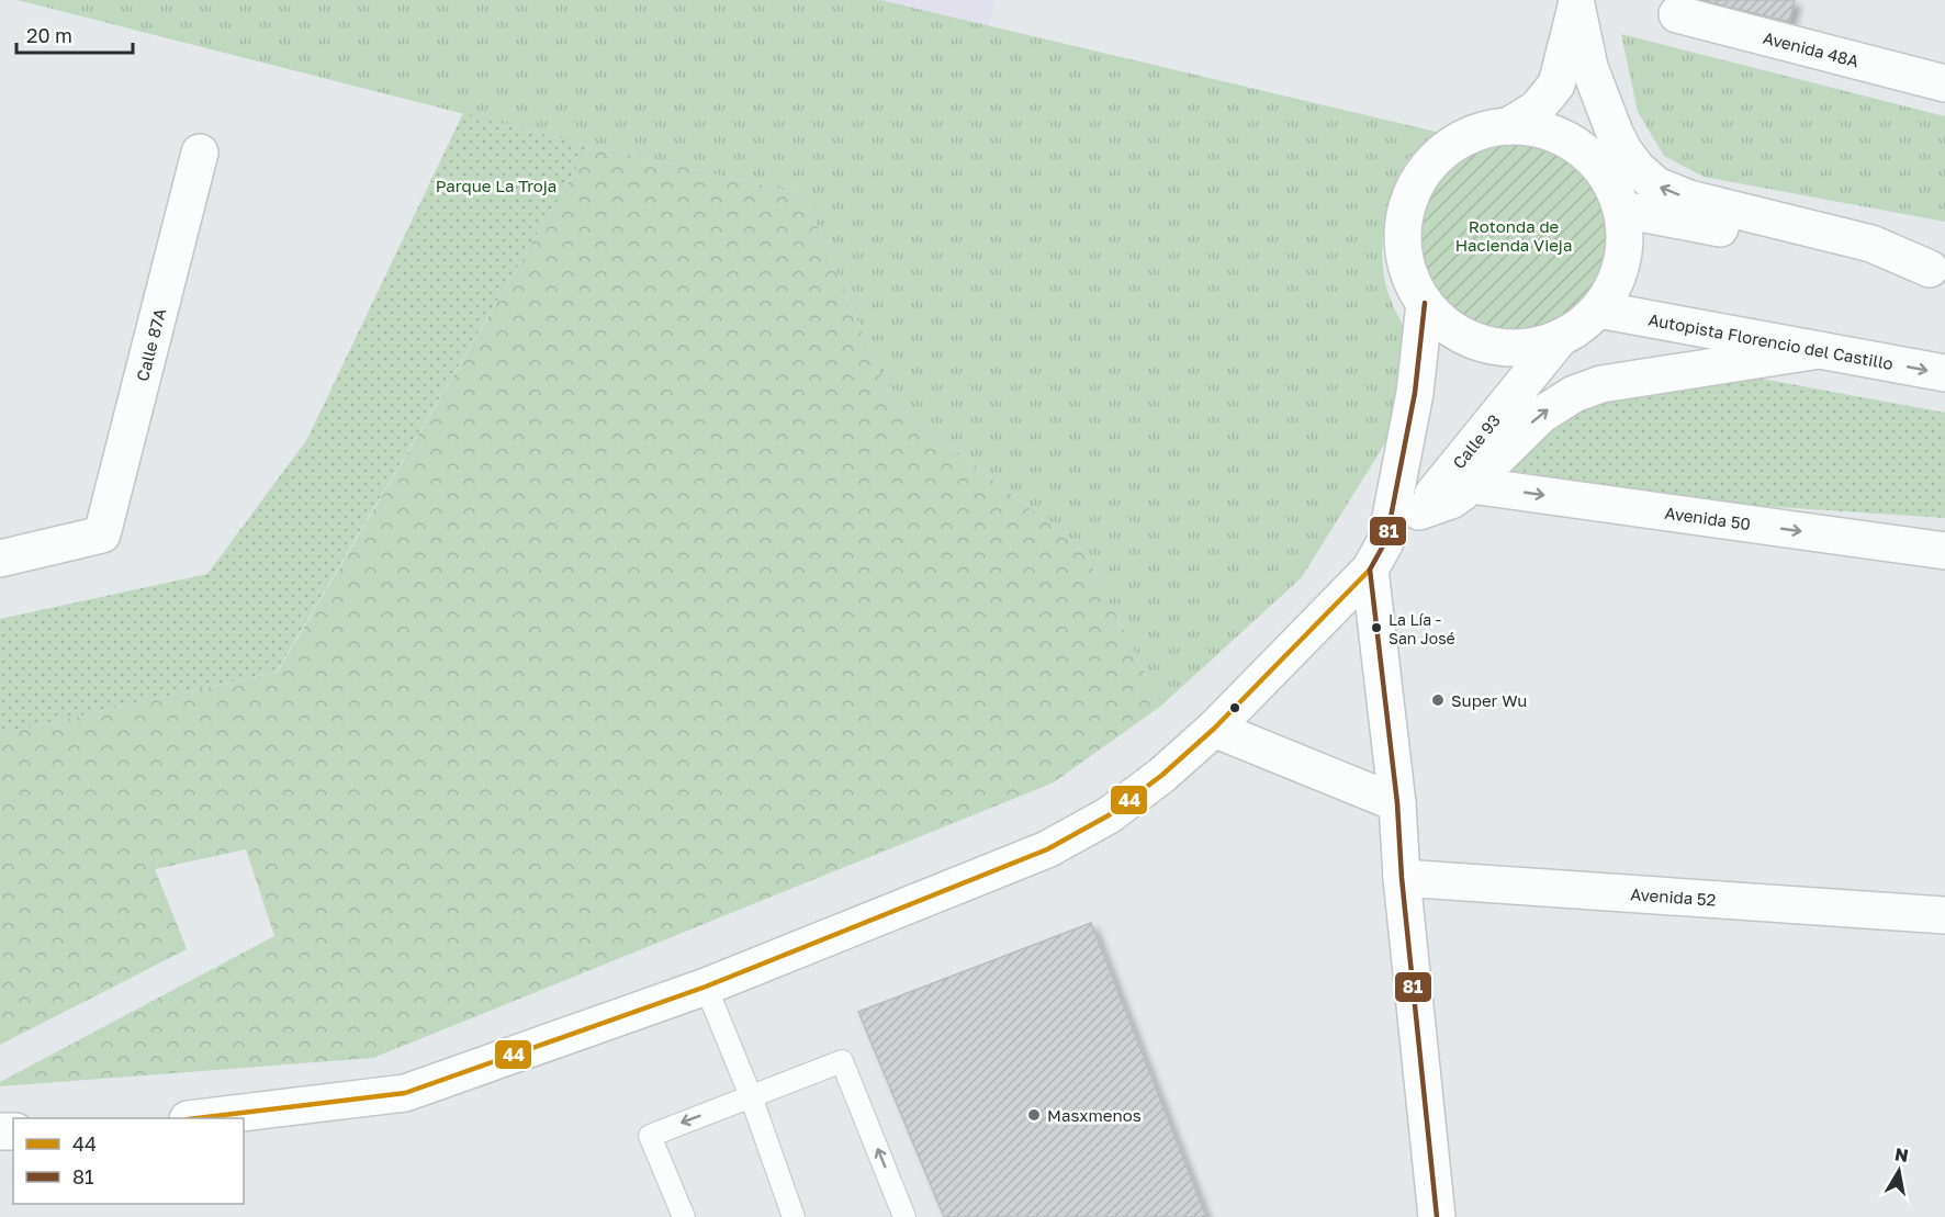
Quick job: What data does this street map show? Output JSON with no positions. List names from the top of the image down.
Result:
{
  "streets": {
    "main road": [
      "Avenida 48A",
      "Autopista Florencio del Castillo",
      "Calle 87A",
      "Calle 93",
      "Avenida 50",
      "Avenida 52"
    ]
  },
  "crossings": [
    ["Autopista Florencio del Castillo", "Calle 93"]
  ],
  "parks": ["Parque La Troja", "Rotonda de Hacienda Vieja"],
  "places": ["La Lía - San José", "Super Wu", "Masxmenos"],
  "lines": ["transit line 81", "transit line 44"],
  "legend": ["44", "81"],
  "scale_bar": "20 m",
  "north": "top"
}
